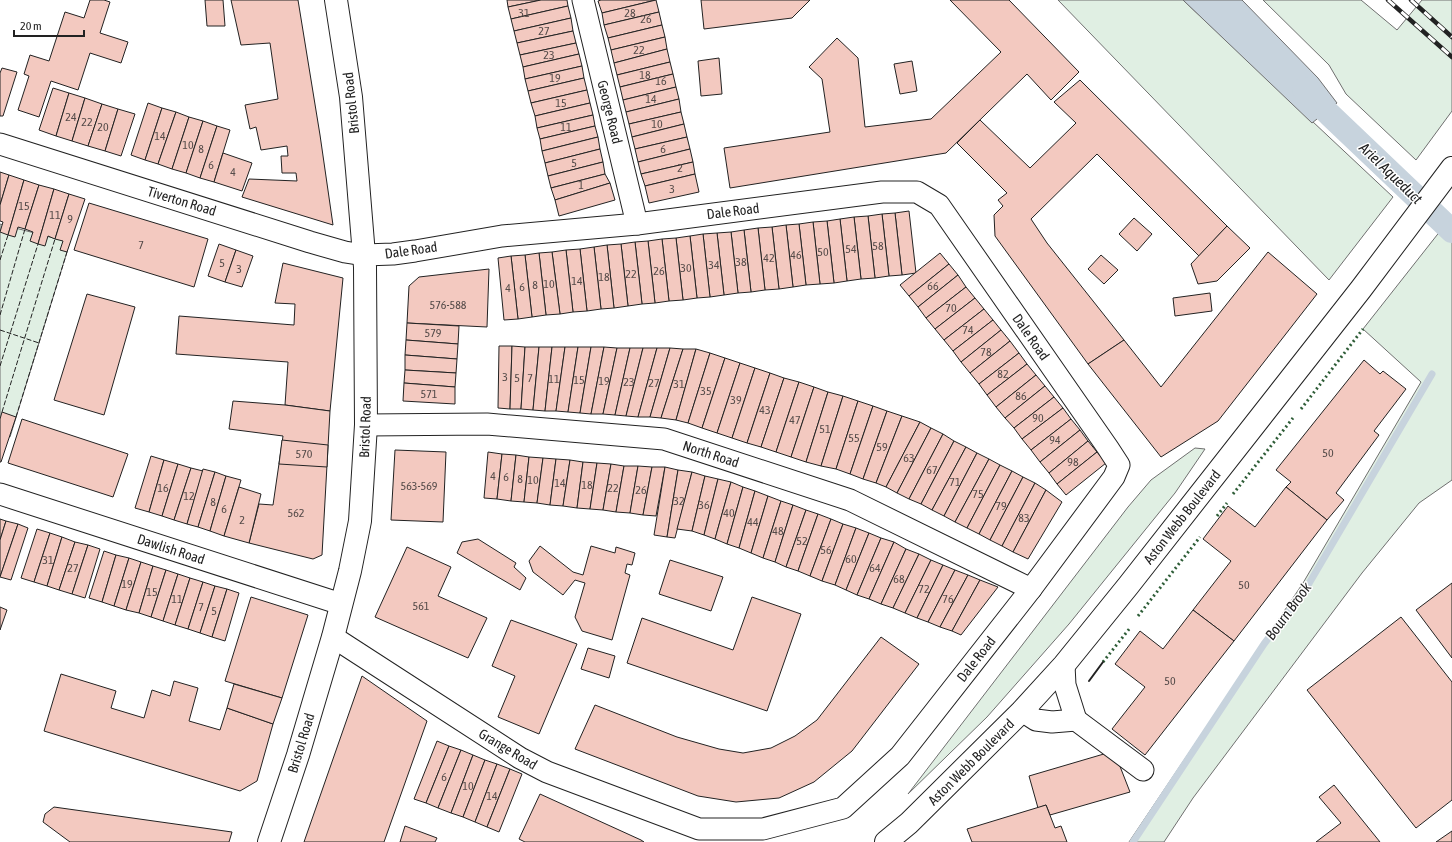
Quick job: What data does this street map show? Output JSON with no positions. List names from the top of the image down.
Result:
{
  "streets": {
    "main road": ["Bristol Road", "Aston Webb Boulevard"],
    "street": [
      "George Road",
      "Tiverton Road",
      "Dale Road",
      "North Road",
      "Dawlish Road",
      "Grange Road"
    ]
  },
  "crossings": [
    ["Bristol Road", "Tiverton Road"],
    ["Bristol Road", "Dale Road"],
    ["Bristol Road", "North Road"],
    ["Bristol Road", "Dawlish Road"],
    ["Bristol Road", "Grange Road"],
    ["George Road", "Dale Road"],
    ["Tiverton Road", "Dale Road"],
    ["Dale Road", "North Road"],
    ["Dale Road", "Grange Road"]
  ],
  "water": ["Ariel Aqueduct", "Bourn Brook"],
  "house_numbers": [
    "31",
    "28",
    "26",
    "27",
    "22",
    "23",
    "18",
    "19",
    "16",
    "14",
    "15",
    "24",
    "22",
    "10",
    "20",
    "11",
    "14",
    "10",
    "8",
    "6",
    "5",
    "6",
    "2",
    "4",
    "1",
    "3",
    "15",
    "11",
    "9",
    "7",
    "58",
    "54",
    "50",
    "46",
    "42",
    "38",
    "5",
    "34",
    "30",
    "3",
    "26",
    "22",
    "18",
    "14",
    "10",
    "8",
    "66",
    "6",
    "4",
    "576-588",
    "70",
    "74",
    "579",
    "78",
    "82",
    "3",
    "5",
    "7",
    "11",
    "15",
    "19",
    "23",
    "27",
    "31",
    "35",
    "571",
    "86",
    "39",
    "43",
    "90",
    "47",
    "51",
    "55",
    "94",
    "59",
    "50",
    "570",
    "63",
    "98",
    "67",
    "4",
    "6",
    "8",
    "10",
    "71",
    "14",
    "18",
    "563-569",
    "16",
    "22",
    "26",
    "75",
    "12",
    "32",
    "8",
    "36",
    "79",
    "6",
    "562",
    "40",
    "83",
    "2",
    "44",
    "48",
    "52",
    "56",
    "60",
    "31",
    "27",
    "64",
    "68",
    "19",
    "50",
    "72",
    "15",
    "11",
    "76",
    "561",
    "7",
    "5",
    "50",
    "6",
    "10",
    "14"
  ],
  "scale_bar": "20 m"
}
